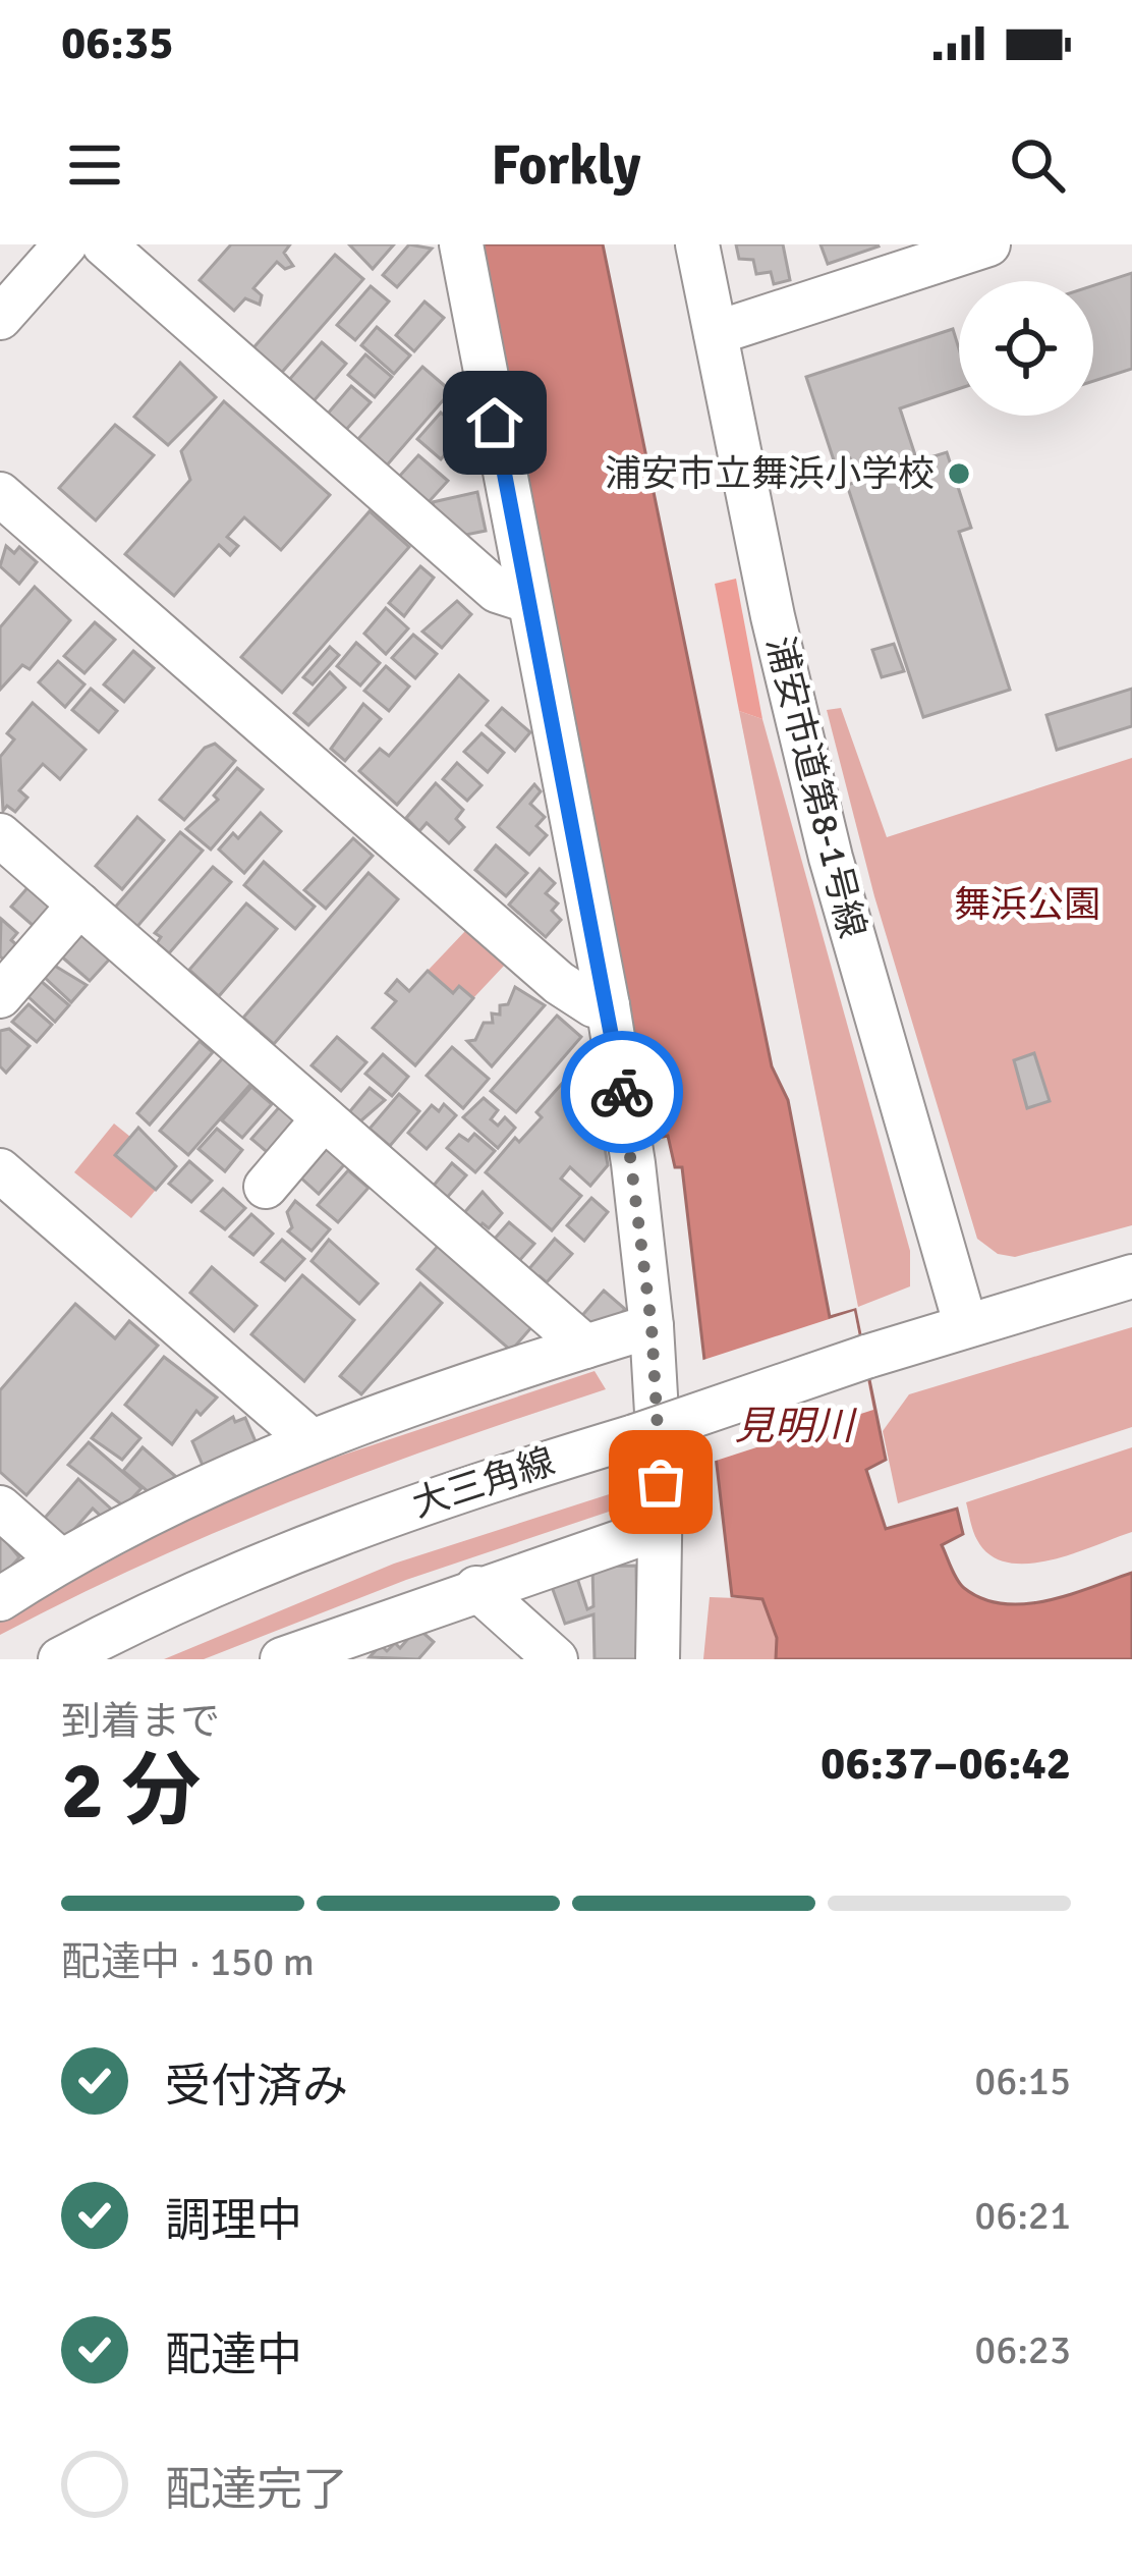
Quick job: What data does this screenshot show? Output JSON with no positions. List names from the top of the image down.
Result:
{
  "streets": {
    "street": ["浦安市道第8-1号線", "大三角線"]
  },
  "crossings": [
    ["浦安市道第8-1号線", "大三角線"]
  ],
  "water": ["見明川"],
  "parks": ["舞浜公園"],
  "places": ["浦安市立舞浜小学校"],
  "page": {
    "status": "06:35",
    "header": "Forkly",
    "heading": ["2 分", "到着まで", "06:37–06:42"],
    "bar": "配達中 · 150 m",
    "list": [
      ["受付済み", "06:15"],
      ["調理中", "06:21"],
      ["配達中", "06:23"],
      "配達完了"
    ]
  }
}
